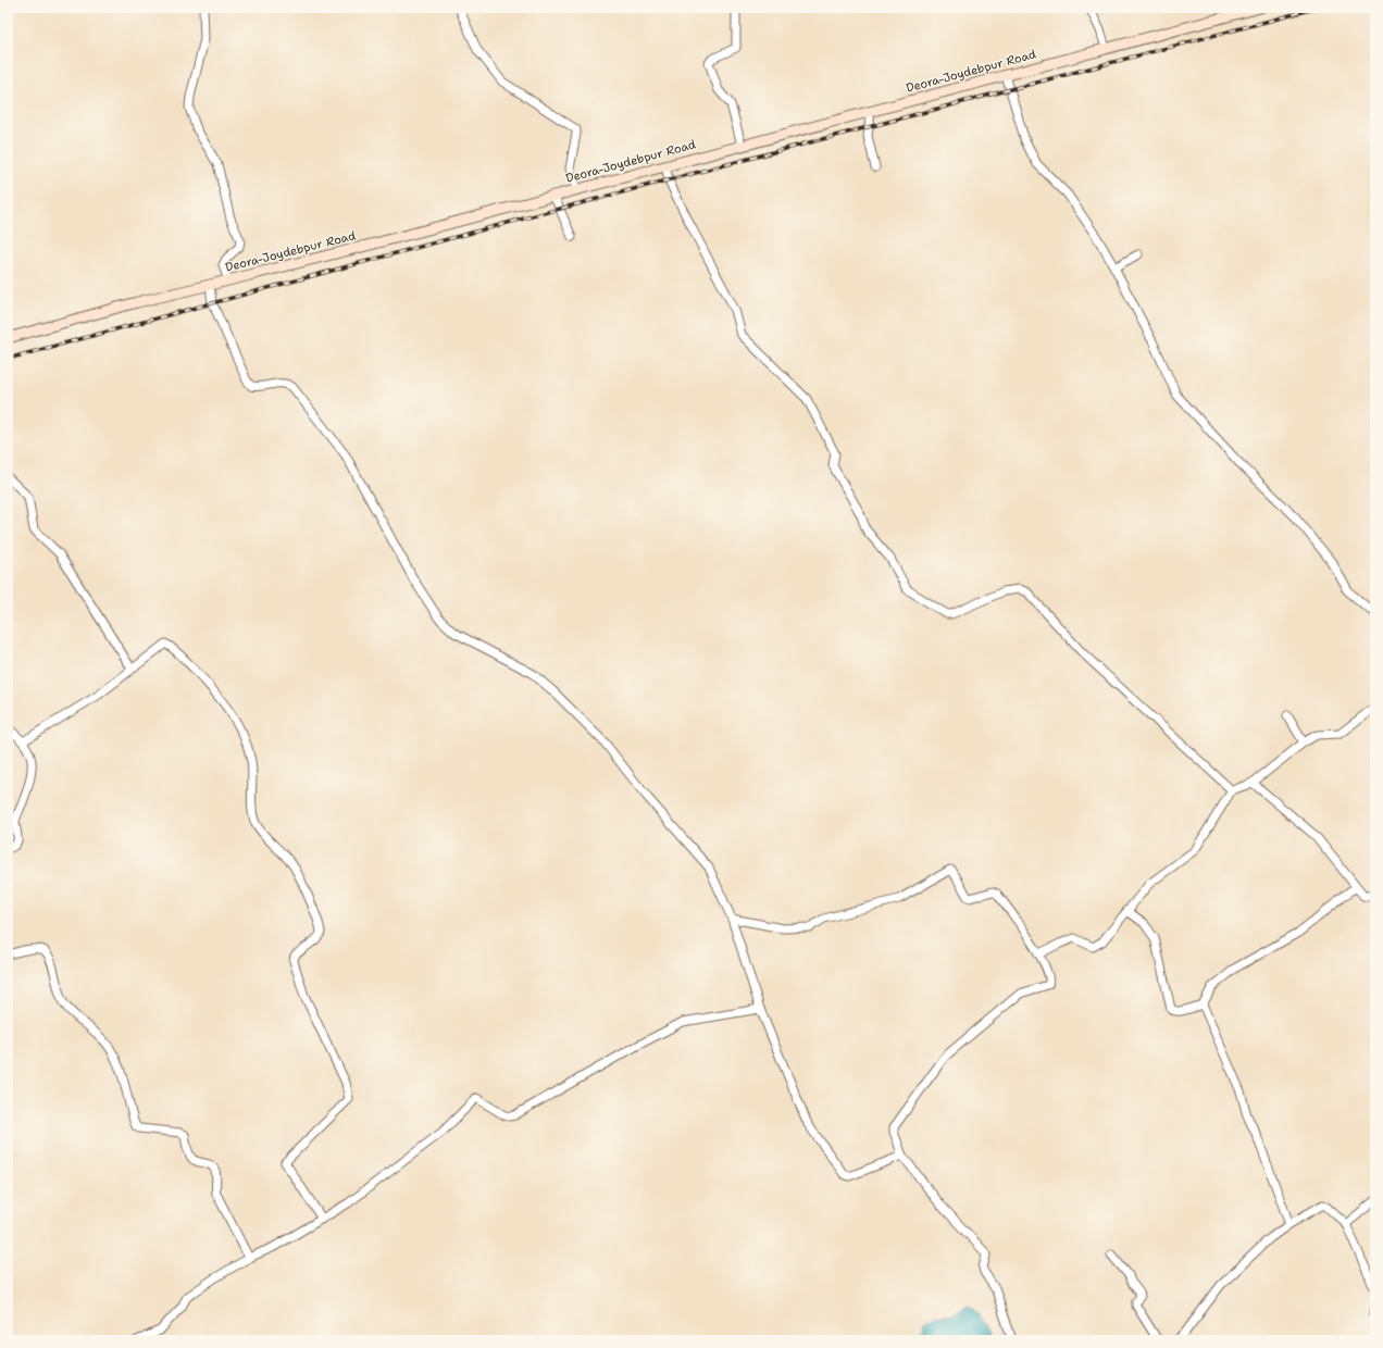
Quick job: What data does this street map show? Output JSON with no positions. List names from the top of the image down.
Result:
{
  "streets": {
    "street": ["Deora-Joydebpur Road"]
  }
}
